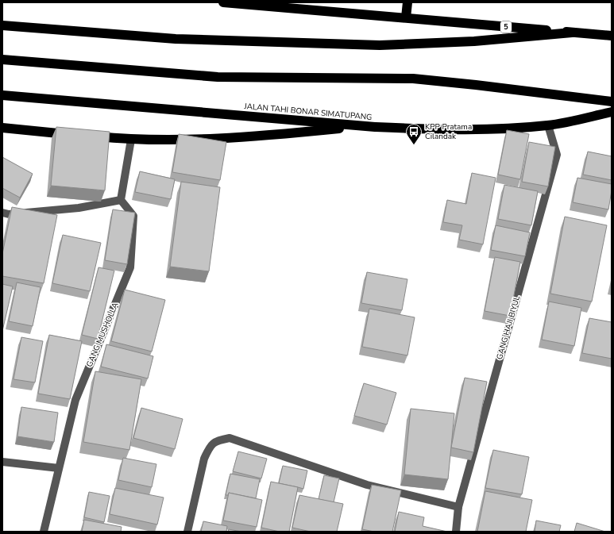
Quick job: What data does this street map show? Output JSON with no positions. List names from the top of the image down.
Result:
{
  "streets": {
    "highway": ["5", "JALAN TAHI BONAR SIMATUPANG"],
    "street": ["GANG HAJI BIYUL", "GANG MUSHOLLA"]
  },
  "crossings": [
    ["JALAN TAHI BONAR SIMATUPANG", "GANG HAJI BIYUL"]
  ],
  "places": {
    "bus stop": ["KPP Pratama Cilandak"]
  }
}
